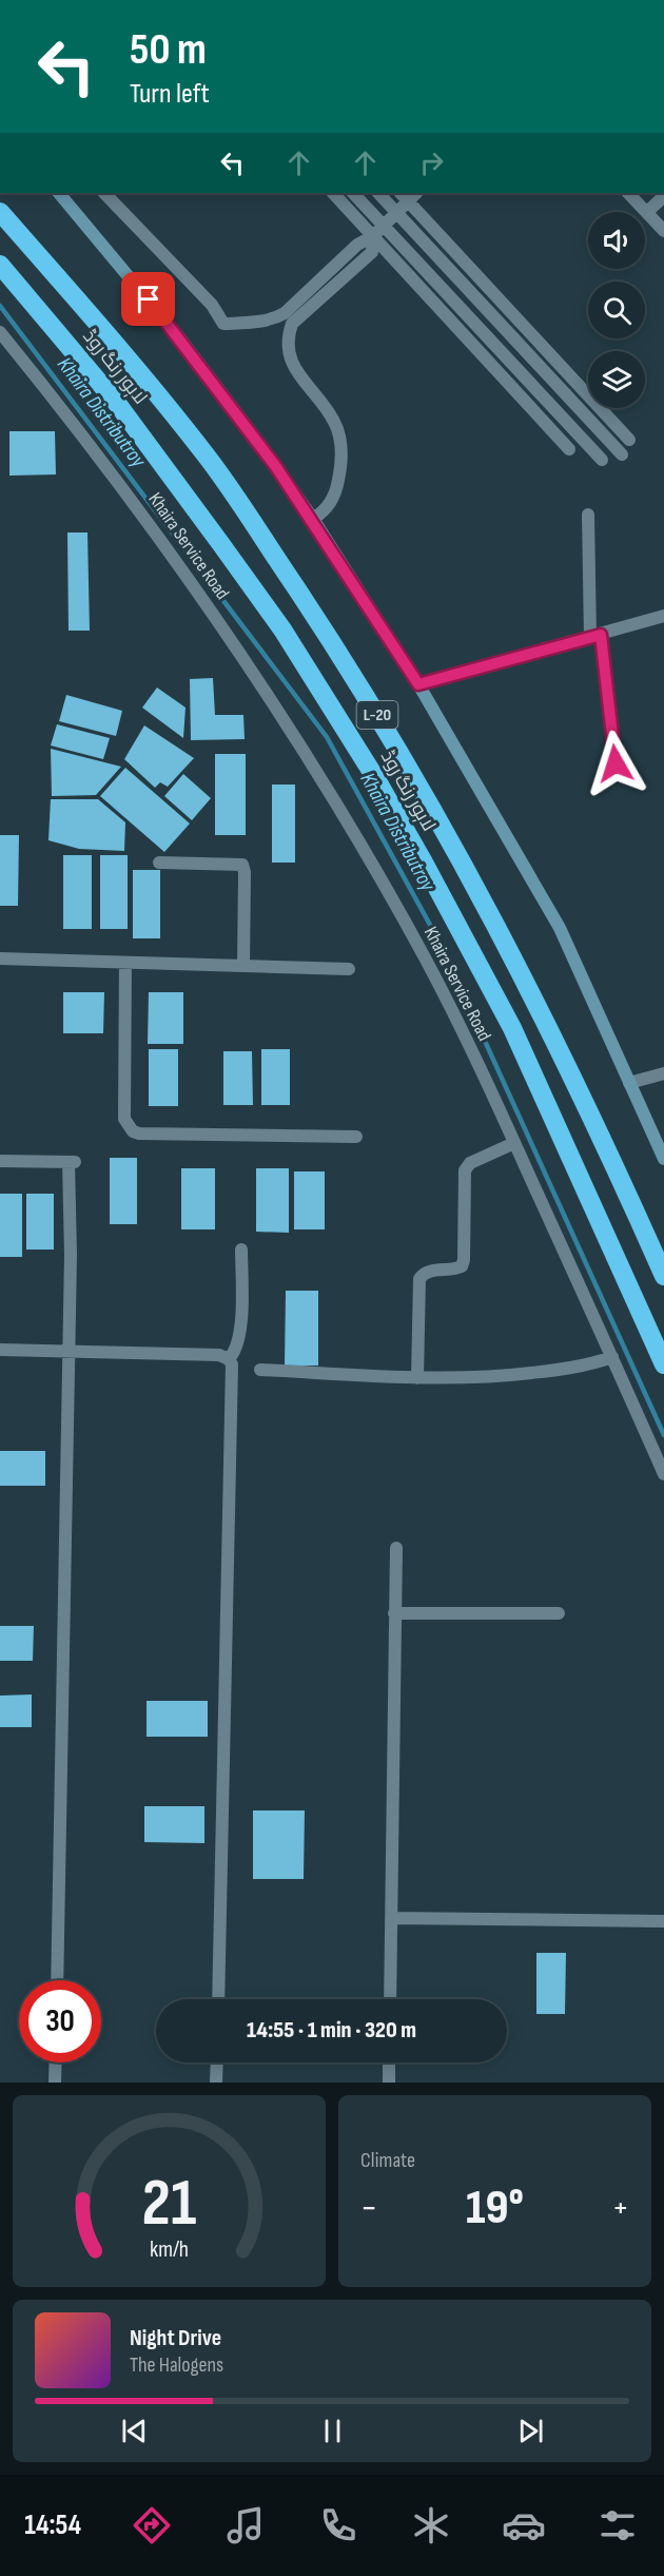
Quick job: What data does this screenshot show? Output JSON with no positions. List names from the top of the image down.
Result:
{
  "streets": {
    "highway": ["لاہور رنگ روڈ", "L-20"],
    "street": ["Khaira Service Road"]
  },
  "water": ["Khaira Distributroy"],
  "page": {
    "turn": ["50 m", "Turn left"],
    "limit": "30",
    "trip": "14:55 · 1 min · 320 m",
    "tile": "Climate",
    "heat": ["−", "19°", "+"],
    "song": ["Night Drive", "The Halogens"],
    "tabs": "14:54",
    "gauge": ["21", "km/h"]
  }
}
